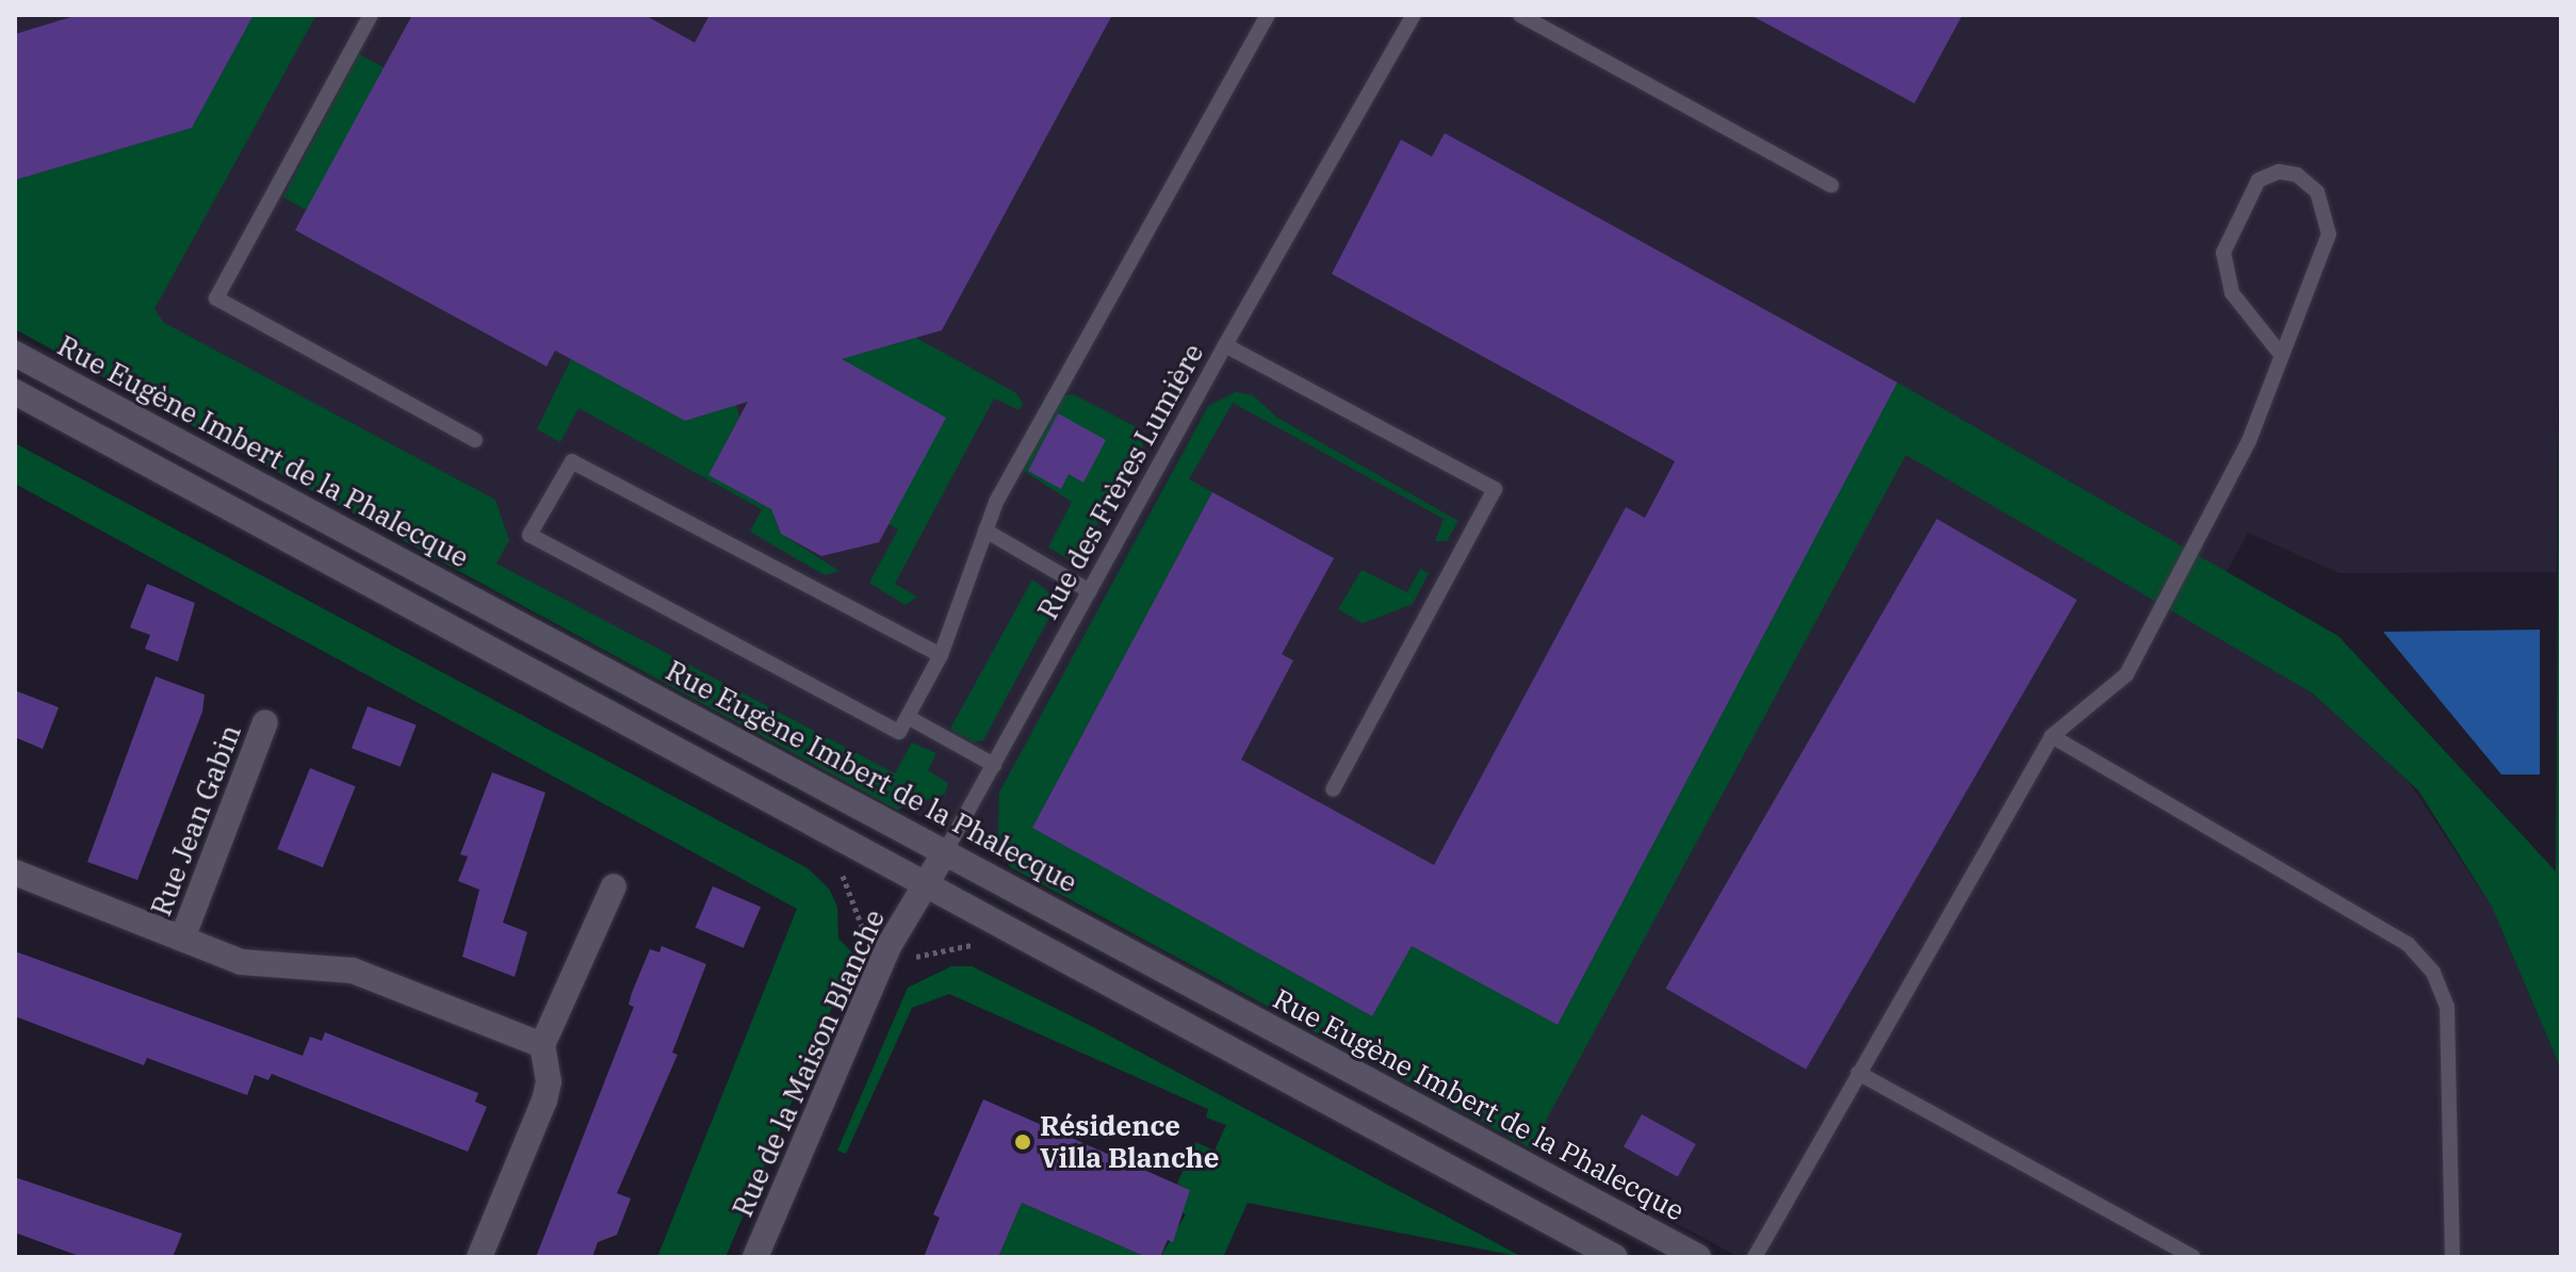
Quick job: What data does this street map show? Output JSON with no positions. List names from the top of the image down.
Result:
{
  "streets": {
    "street": ["Rue Eugène Imbert de la Phalecque", "Rue Jean Gabin", "Rue de la Maison Blanche"],
    "lane": ["Rue des Frères Lumière"]
  },
  "crossings": [
    ["Rue Eugène Imbert de la Phalecque", "Rue des Frères Lumière"],
    ["Rue Eugène Imbert de la Phalecque", "Rue de la Maison Blanche"],
    ["Rue des Frères Lumière", "Rue de la Maison Blanche"]
  ],
  "places": ["Résidence Villa Blanche"]
}
